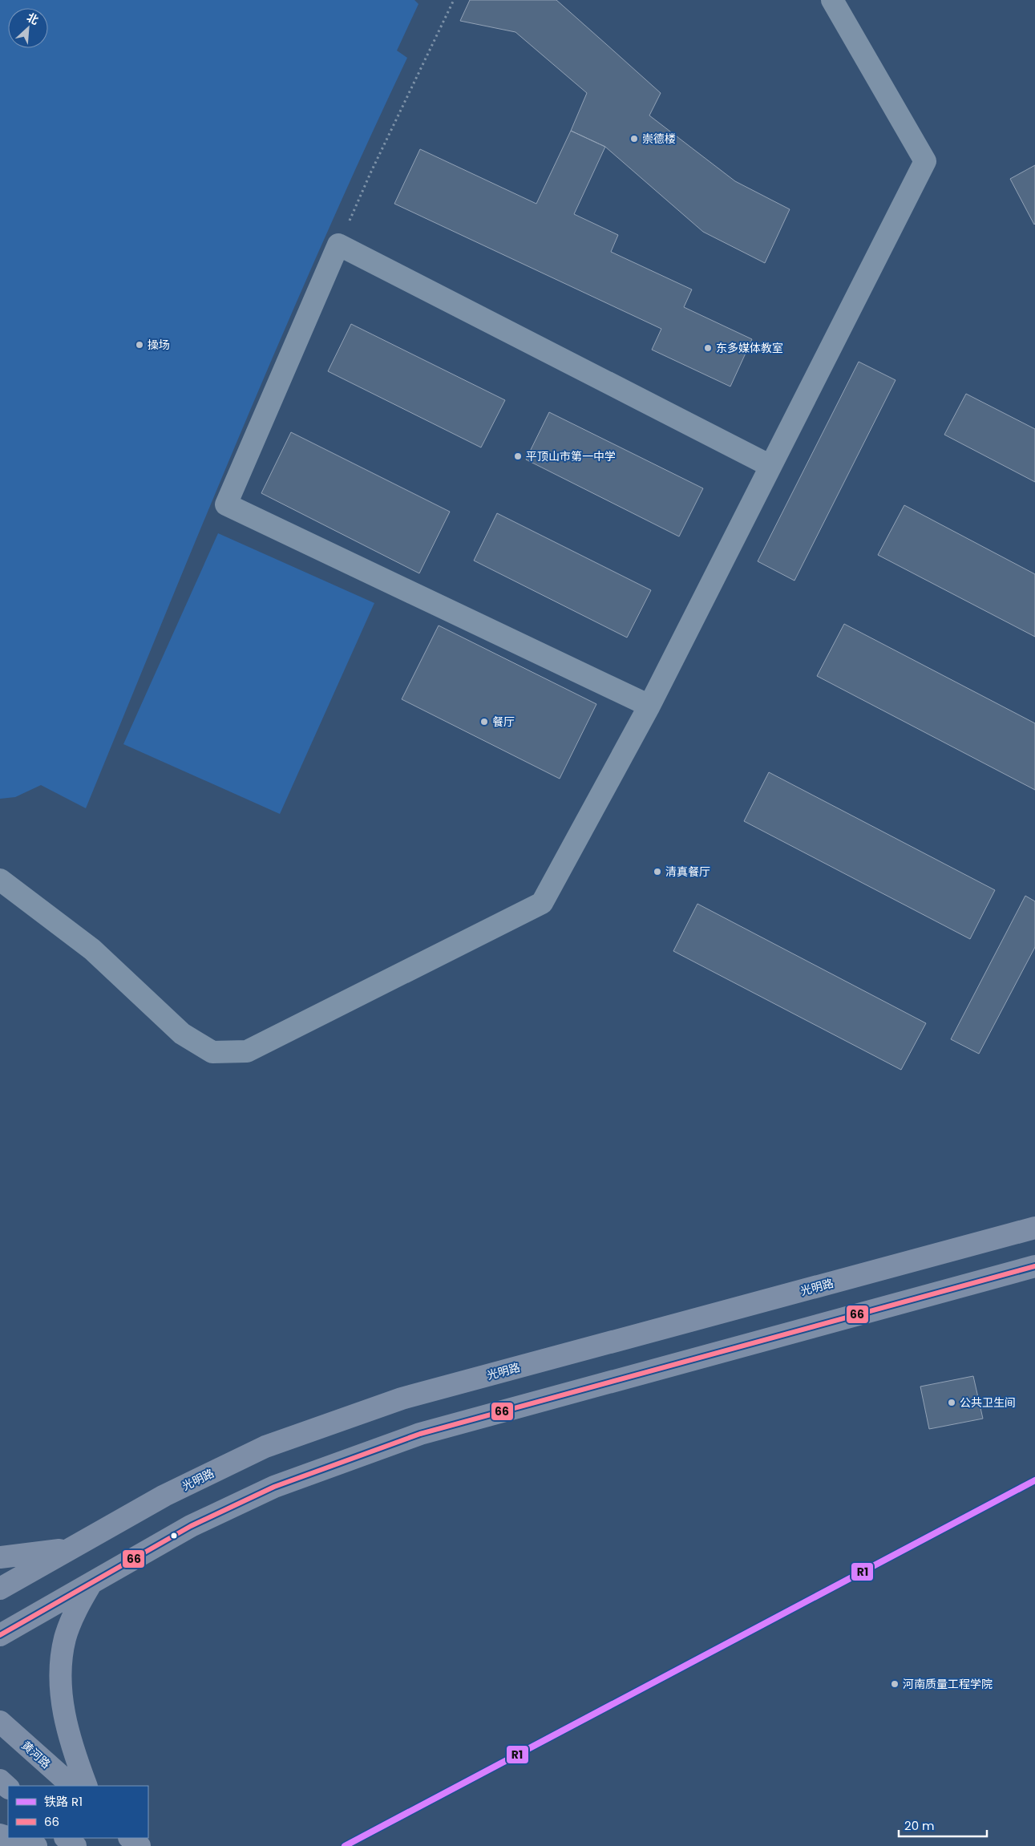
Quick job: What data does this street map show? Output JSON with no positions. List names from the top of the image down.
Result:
{
  "streets": {
    "main road": ["光明路", "黄河路"]
  },
  "places": [
    "崇德楼",
    "操场",
    "东多媒体教室",
    "平顶山市第一中学",
    "餐厅",
    "清真餐厅",
    "公共卫生间",
    "河南质量工程学院"
  ],
  "lines": ["transit line 66", "rail line R1"],
  "legend": ["铁路 R1", "66"],
  "scale_bar": "20 m",
  "north": "top right"
}
